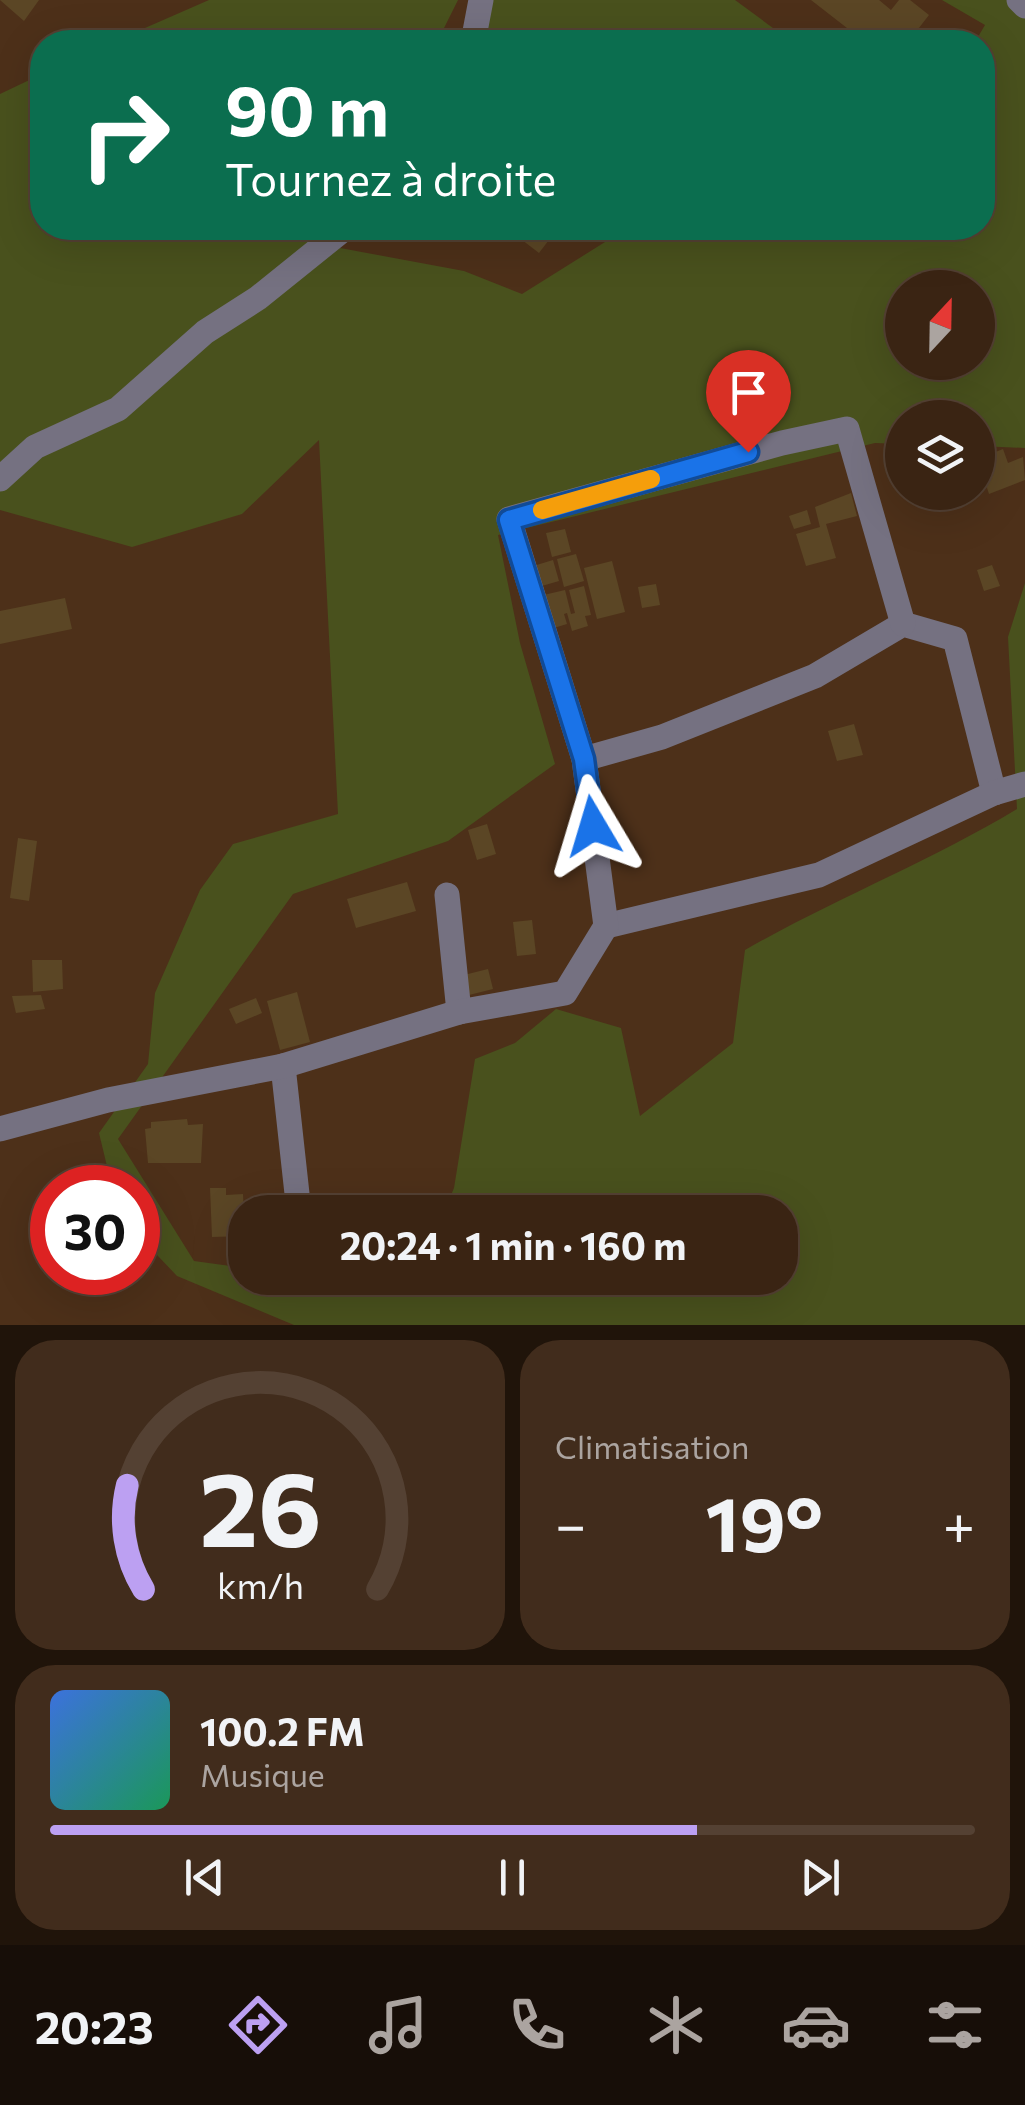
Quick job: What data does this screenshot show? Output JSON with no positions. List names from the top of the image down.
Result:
{
  "north": "top",
  "page": {
    "turn": ["90 m", "Tournez à droite"],
    "limit": "30",
    "trip": "20:24 · 1 min · 160 m",
    "tile": "Climatisation",
    "heat": ["−", "19°", "+"],
    "song": ["100.2 FM", "Musique"],
    "tabs": "20:23",
    "gauge": ["26", "km/h"]
  }
}
